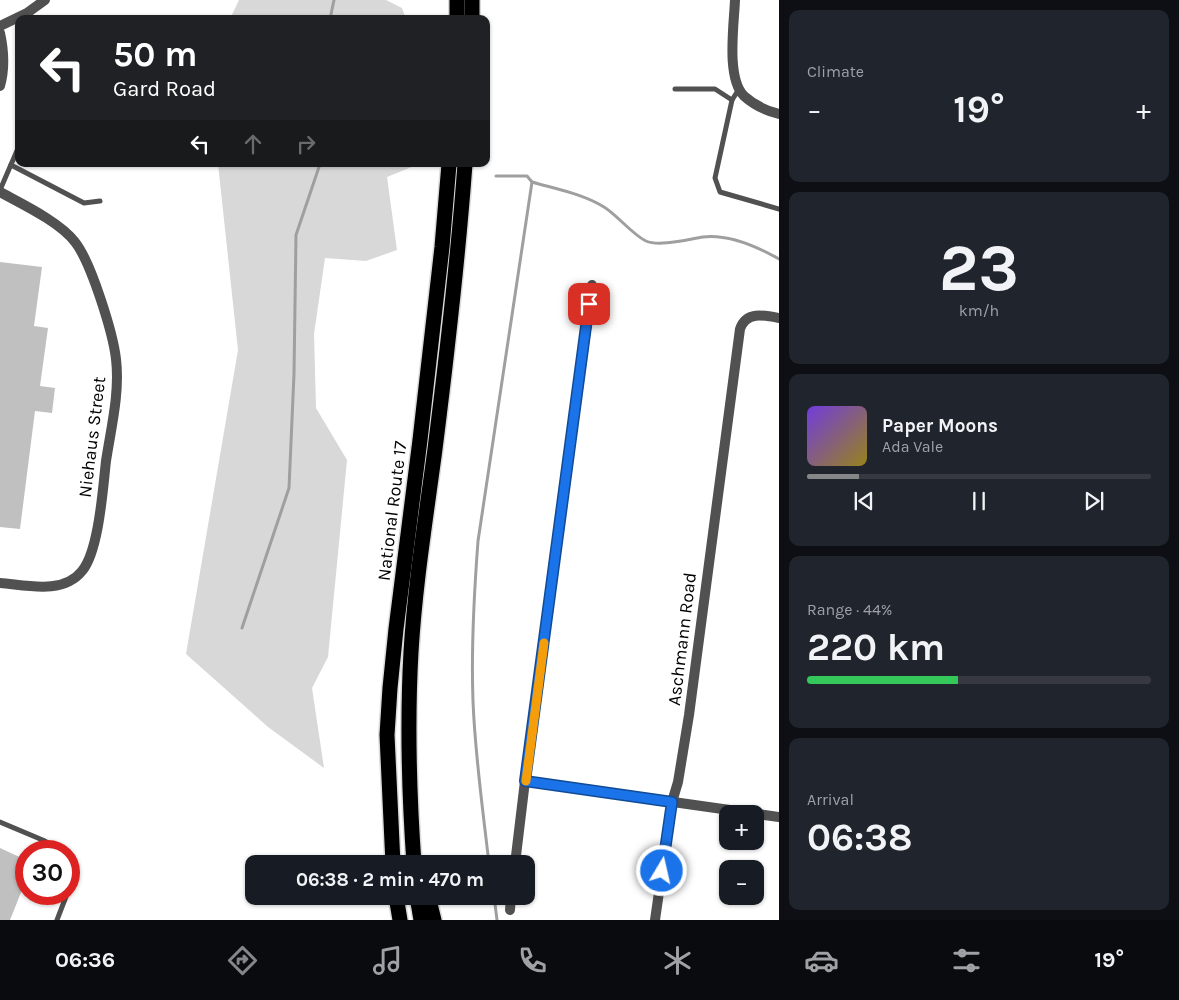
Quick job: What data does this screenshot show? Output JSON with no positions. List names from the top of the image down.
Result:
{
  "streets": {
    "highway": ["National Route 17"],
    "street": ["Niehaus Street", "Aschmann Road"]
  },
  "page": {
    "tile": [
      "Climate",
      ["23", "km/h"],
      ["Range · 44%", "220 km"],
      ["Arrival", "06:38"]
    ],
    "turn": ["50 m", "Gard Road"],
    "heat": ["−", "19°", "+"],
    "song": ["Paper Moons", "Ada Vale"],
    "map_buttons": ["+", "−"],
    "limit": "30",
    "trip": "06:38 · 2 min · 470 m",
    "tabs": ["06:36", "19°"]
  }
}
